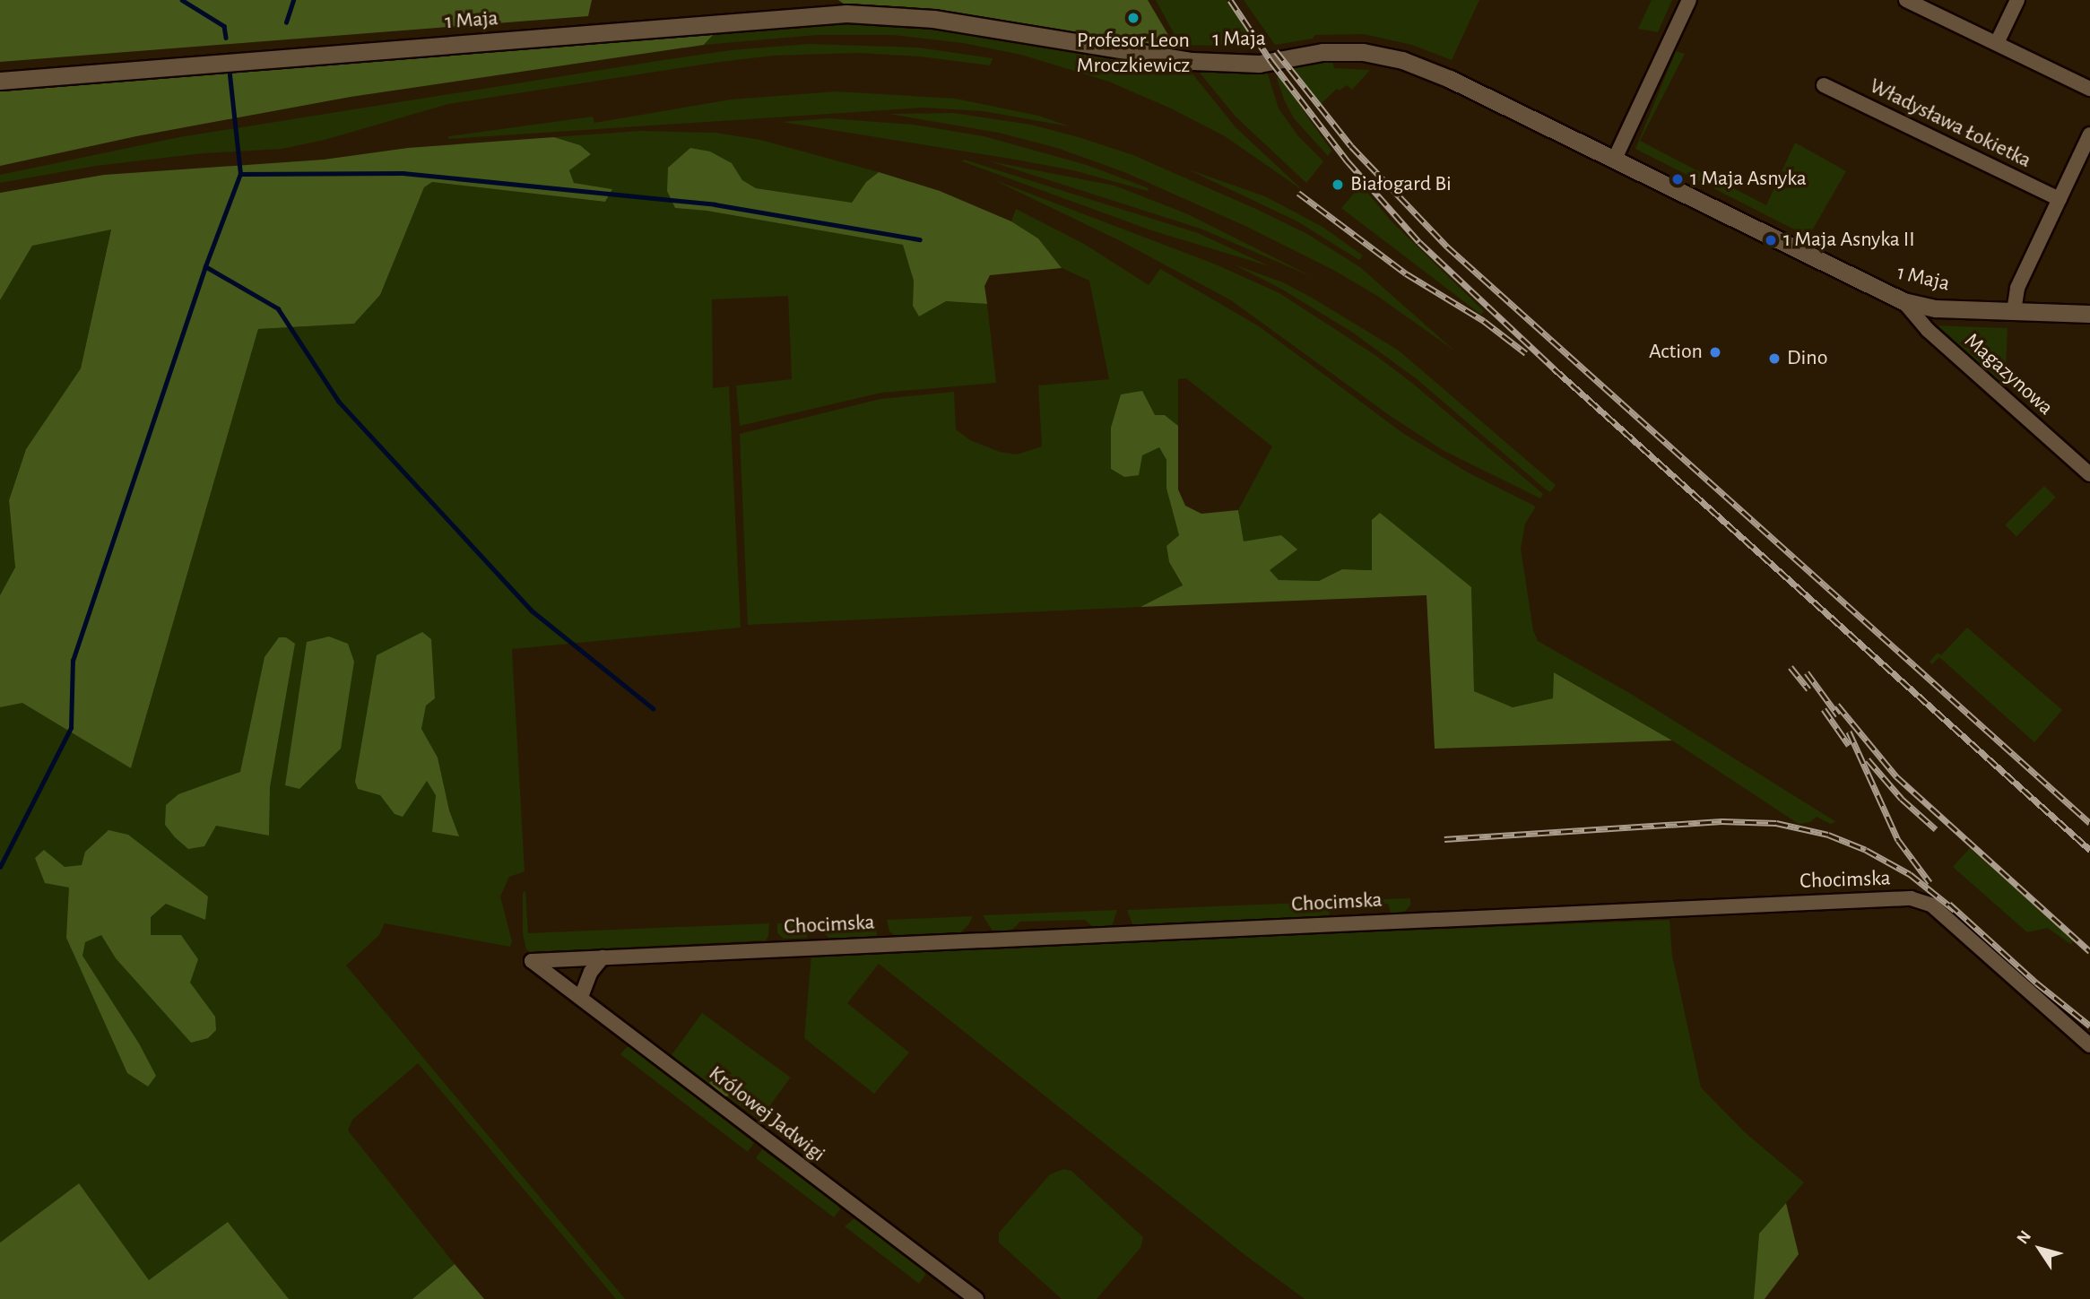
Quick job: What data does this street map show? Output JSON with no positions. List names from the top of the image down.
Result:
{
  "streets": {
    "street": [
      "1 Maja",
      "Władysława Łokietka",
      "Magazynowa",
      "Chocimska",
      "Królowej Jadwigi"
    ]
  },
  "crossings": [
    ["1 Maja", "Magazynowa"],
    ["Chocimska", "Królowej Jadwigi"]
  ],
  "places": [
    "Profesor Leon Mroczkiewicz",
    "1 Maja Asnyka",
    "Białogard Bi",
    "1 Maja Asnyka II",
    "Action",
    "Dino"
  ],
  "north": "top left"
}
